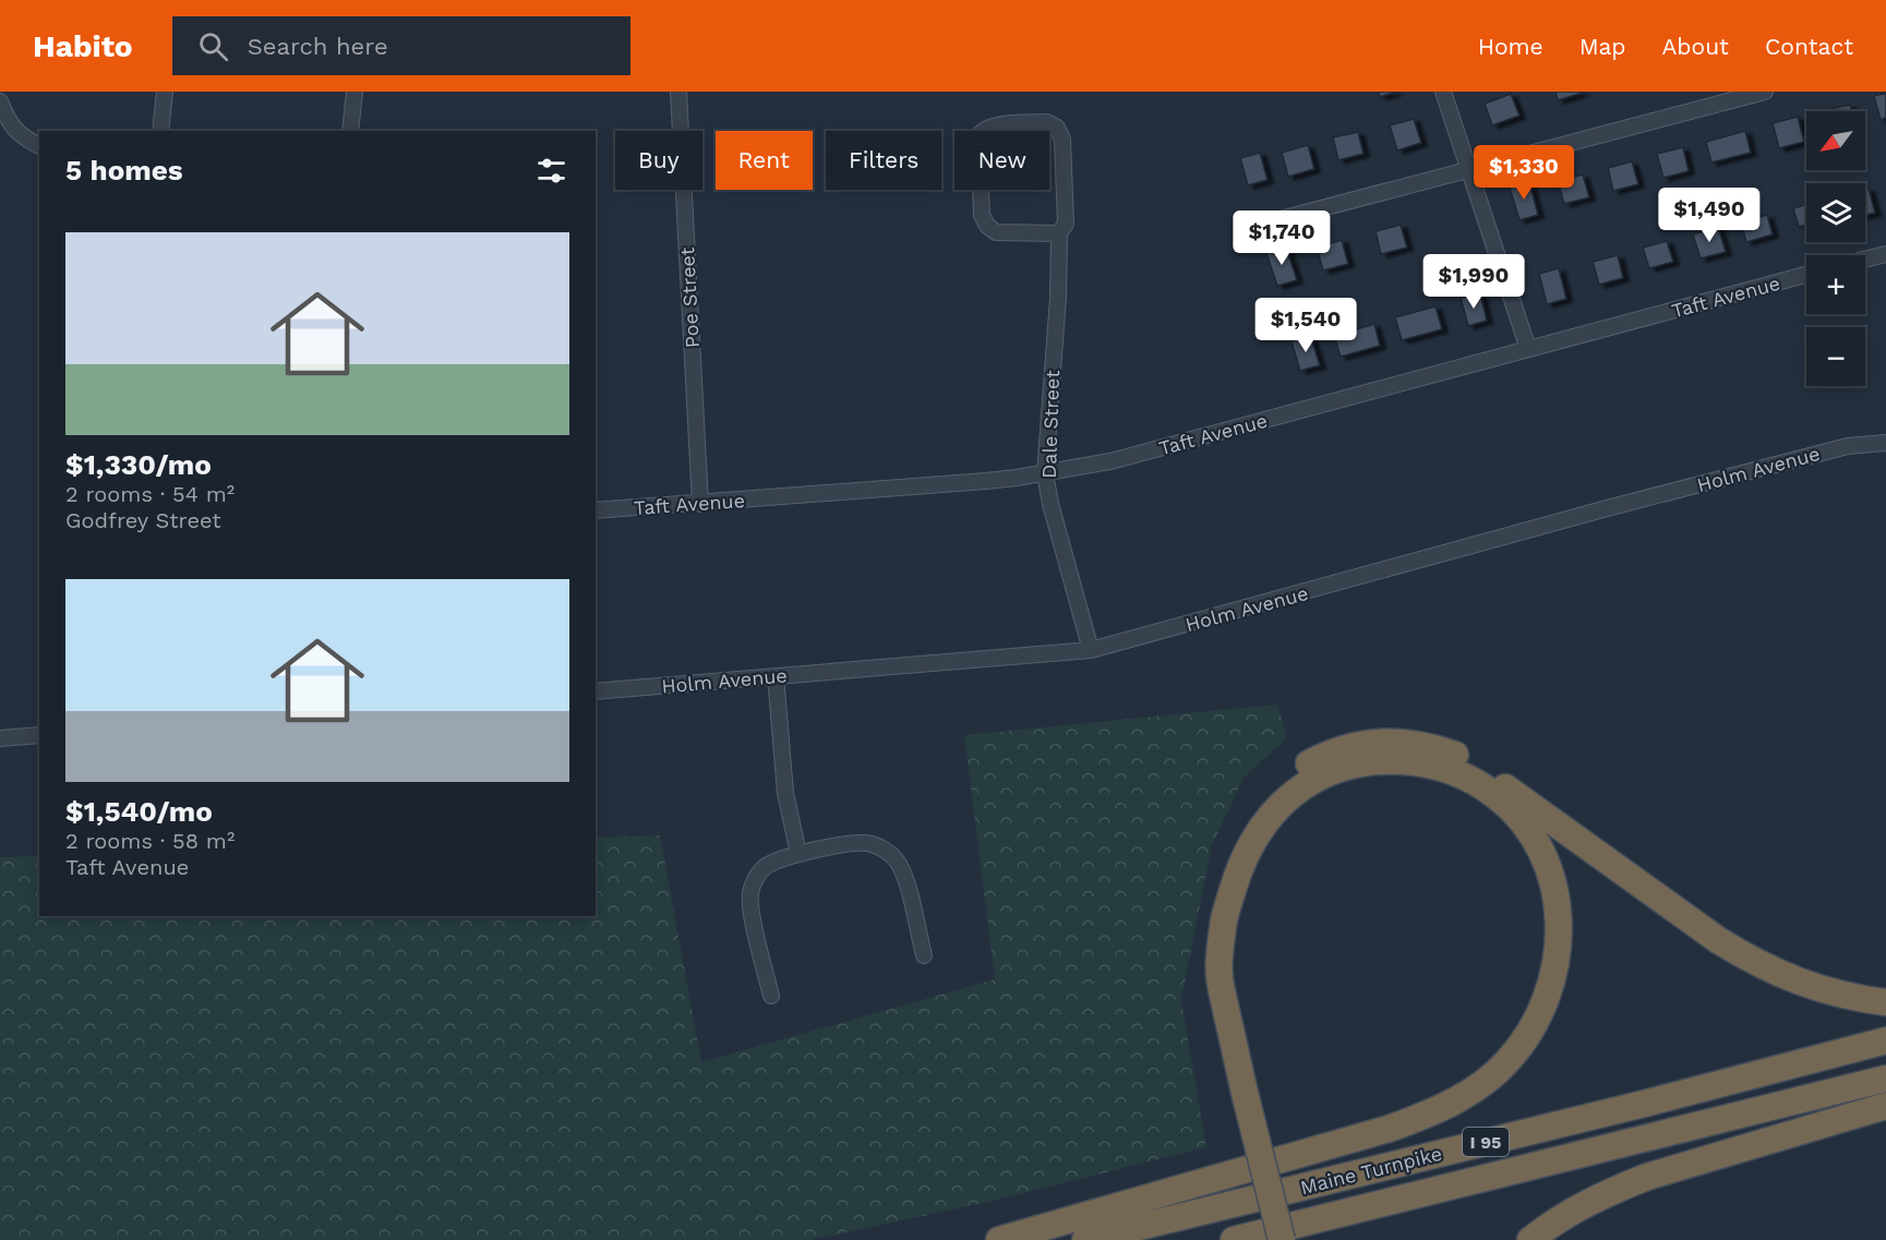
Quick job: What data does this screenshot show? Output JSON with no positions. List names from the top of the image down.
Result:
{
  "streets": {
    "highway": ["I 95", "Maine Turnpike"],
    "street": [
      "Taft Avenue",
      "Poe Street",
      "Dale Street",
      "Holm Avenue"
    ]
  },
  "crossings": [
    ["Taft Avenue", "Poe Street"],
    ["Taft Avenue", "Dale Street"],
    ["Dale Street", "Holm Avenue"]
  ],
  "north": "bottom left",
  "page": {
    "header": "Habito",
    "search": "Search here",
    "nav": [
      "Home",
      "Map",
      "About",
      "Contact"
    ],
    "map_buttons": ["+", "−"],
    "chip": [
      "Buy",
      "Rent",
      "Filters",
      "New"
    ],
    "heading": "5 homes",
    "price": [
      "$1,330",
      "$1,490",
      "$1,740",
      "$1,990",
      "$1,540"
    ],
    "list": [
      {
        "name": "$1,330/mo",
        "note": "2 rooms · 54 m² · Godfrey Street"
      },
      {
        "name": "$1,540/mo",
        "note": "2 rooms · 58 m² · Taft Avenue"
      }
    ]
  }
}
